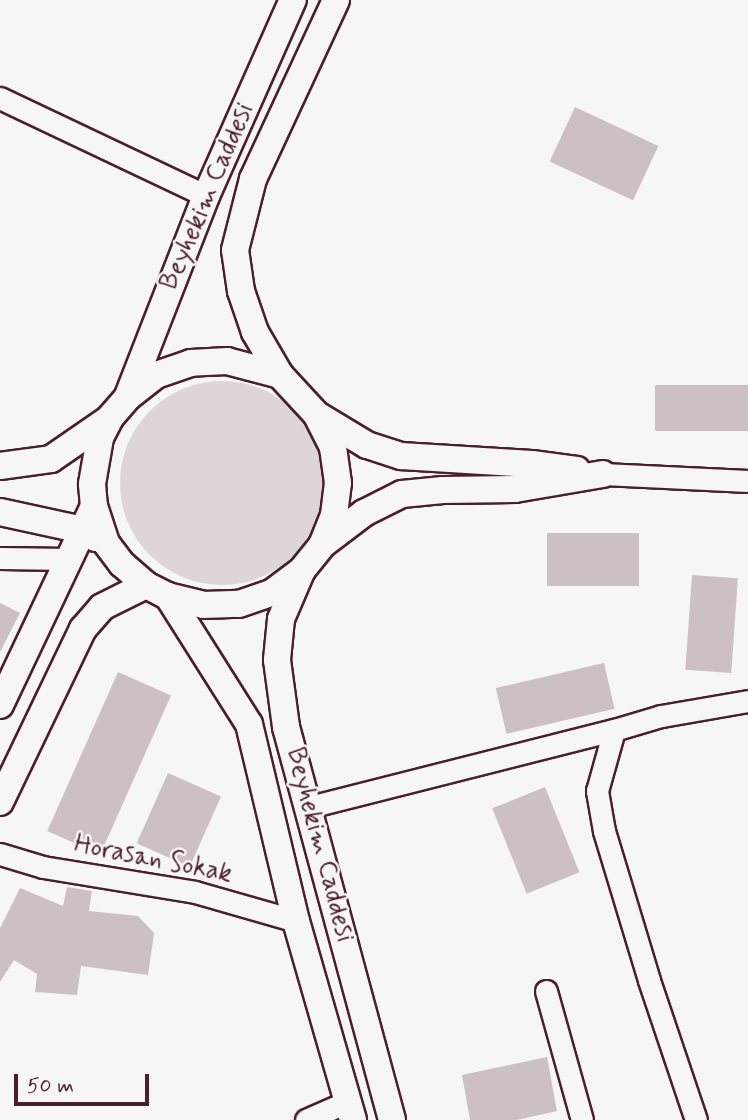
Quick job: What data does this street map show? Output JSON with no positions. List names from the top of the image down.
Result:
{
  "streets": {
    "main road": ["Beyhekim Caddesi"],
    "street": ["Horasan Sokak"]
  },
  "crossings": [
    ["Beyhekim Caddesi", "Horasan Sokak"]
  ],
  "scale_bar": "50 m"
}
